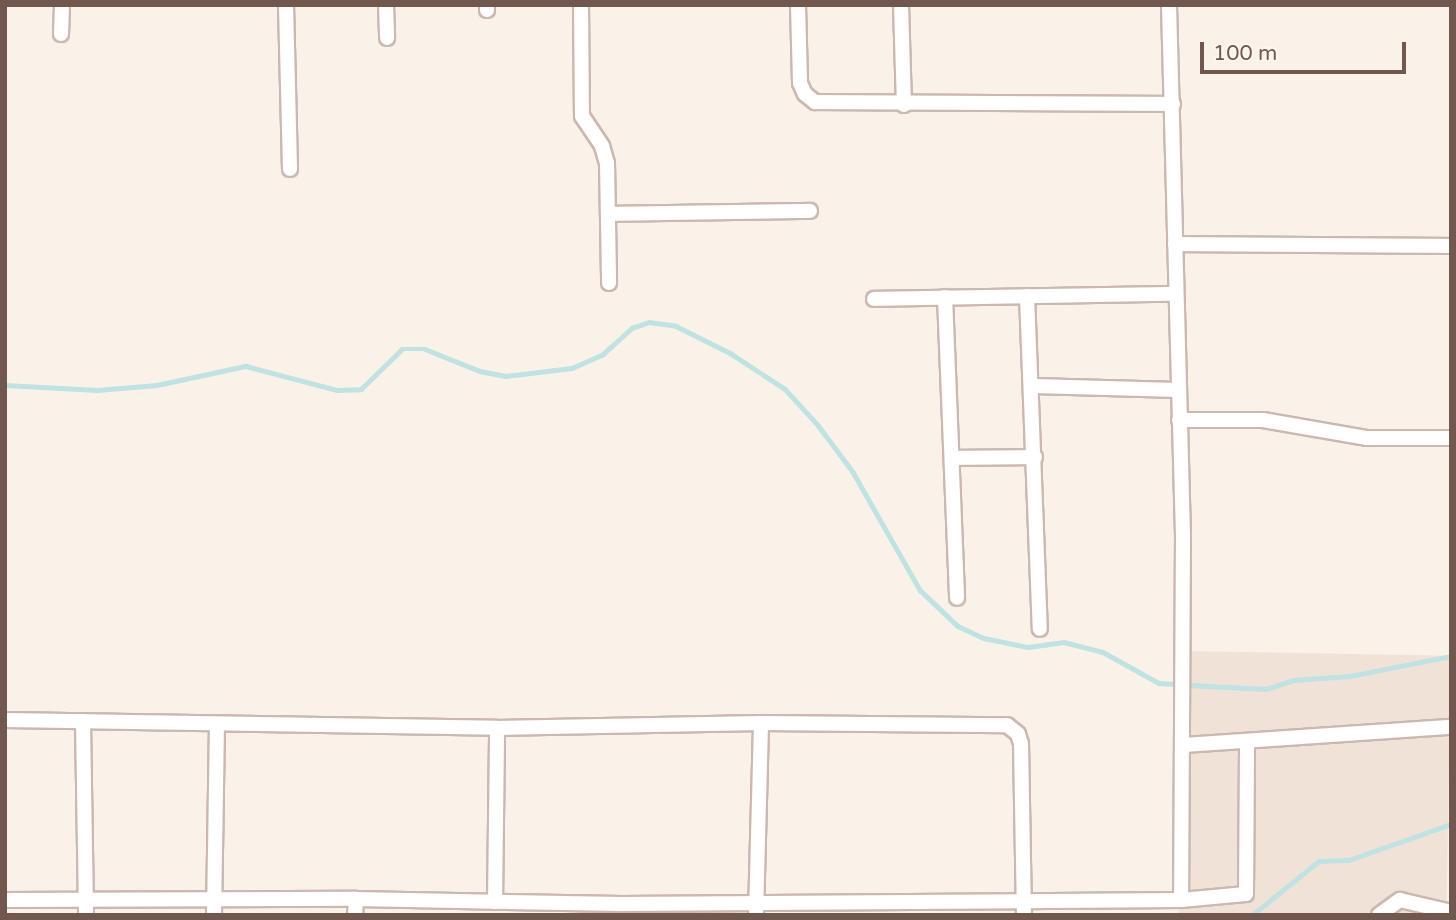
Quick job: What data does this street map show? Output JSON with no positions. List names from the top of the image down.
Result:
{
  "scale_bar": "100 m"
}
